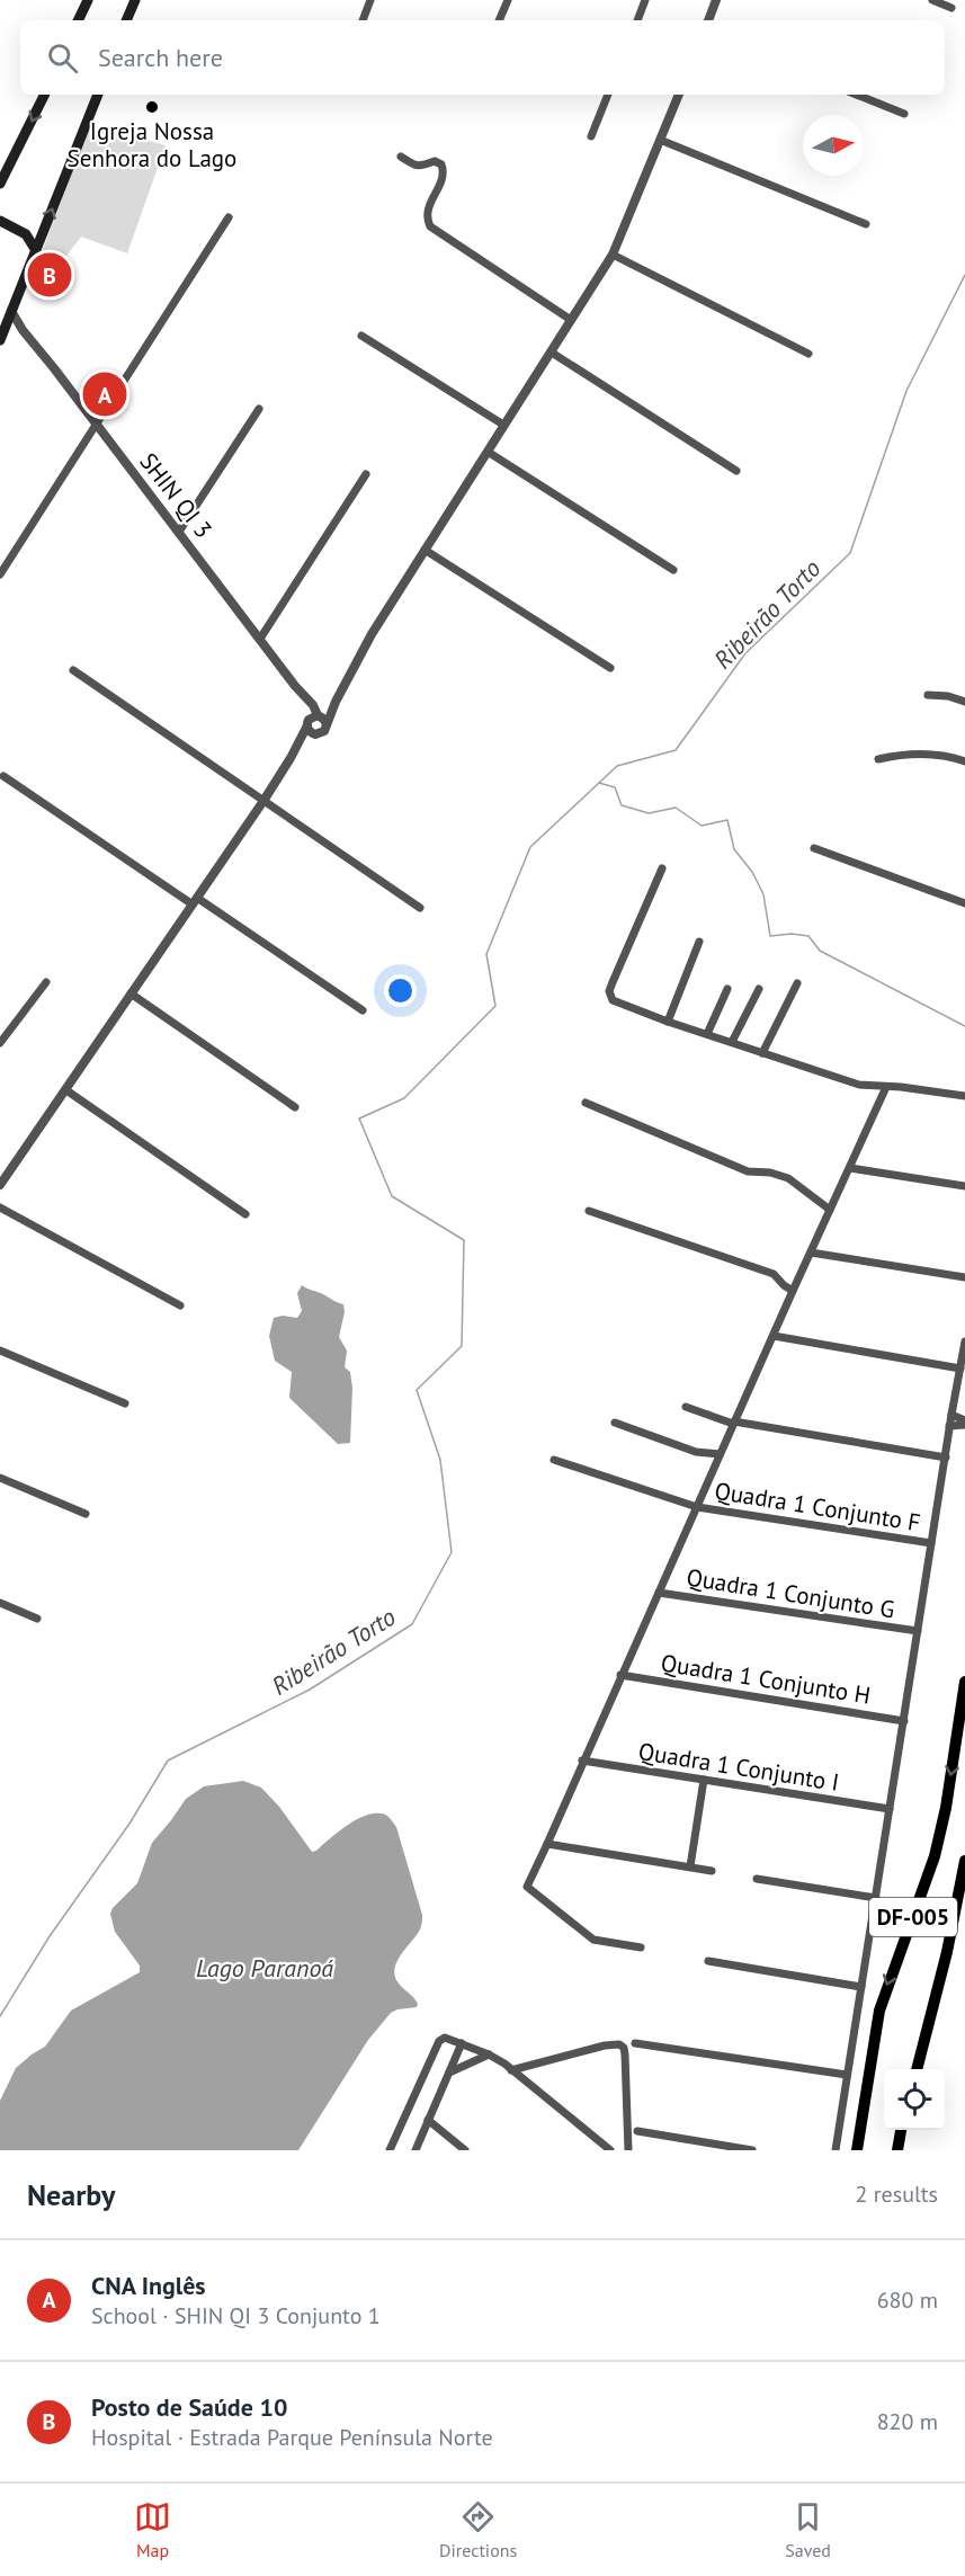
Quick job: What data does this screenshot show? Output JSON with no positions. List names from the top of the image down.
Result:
{
  "streets": {
    "main road": ["DF-005"],
    "street": [
      "SHIN QI 3",
      "Quadra 1 Conjunto F",
      "Quadra 1 Conjunto G",
      "Quadra 1 Conjunto H",
      "Quadra 1 Conjunto I"
    ]
  },
  "water": ["Ribeirão Torto", "Lago Paranoá"],
  "places": ["Igreja Nossa Senhora do Lago"],
  "north": "right",
  "page": {
    "search": "Search here",
    "pins": ["B", "A"],
    "heading": ["Nearby", "2 results"],
    "list": [
      {
        "mark": "A",
        "name": "CNA Inglês",
        "note": "School · SHIN QI 3 Conjunto 1",
        "value": "680 m"
      },
      {
        "mark": "B",
        "name": "Posto de Saúde 10",
        "note": "Hospital · Estrada Parque Península Norte",
        "value": "820 m"
      }
    ],
    "nav": ["Map", "Directions", "Saved"]
  }
}
